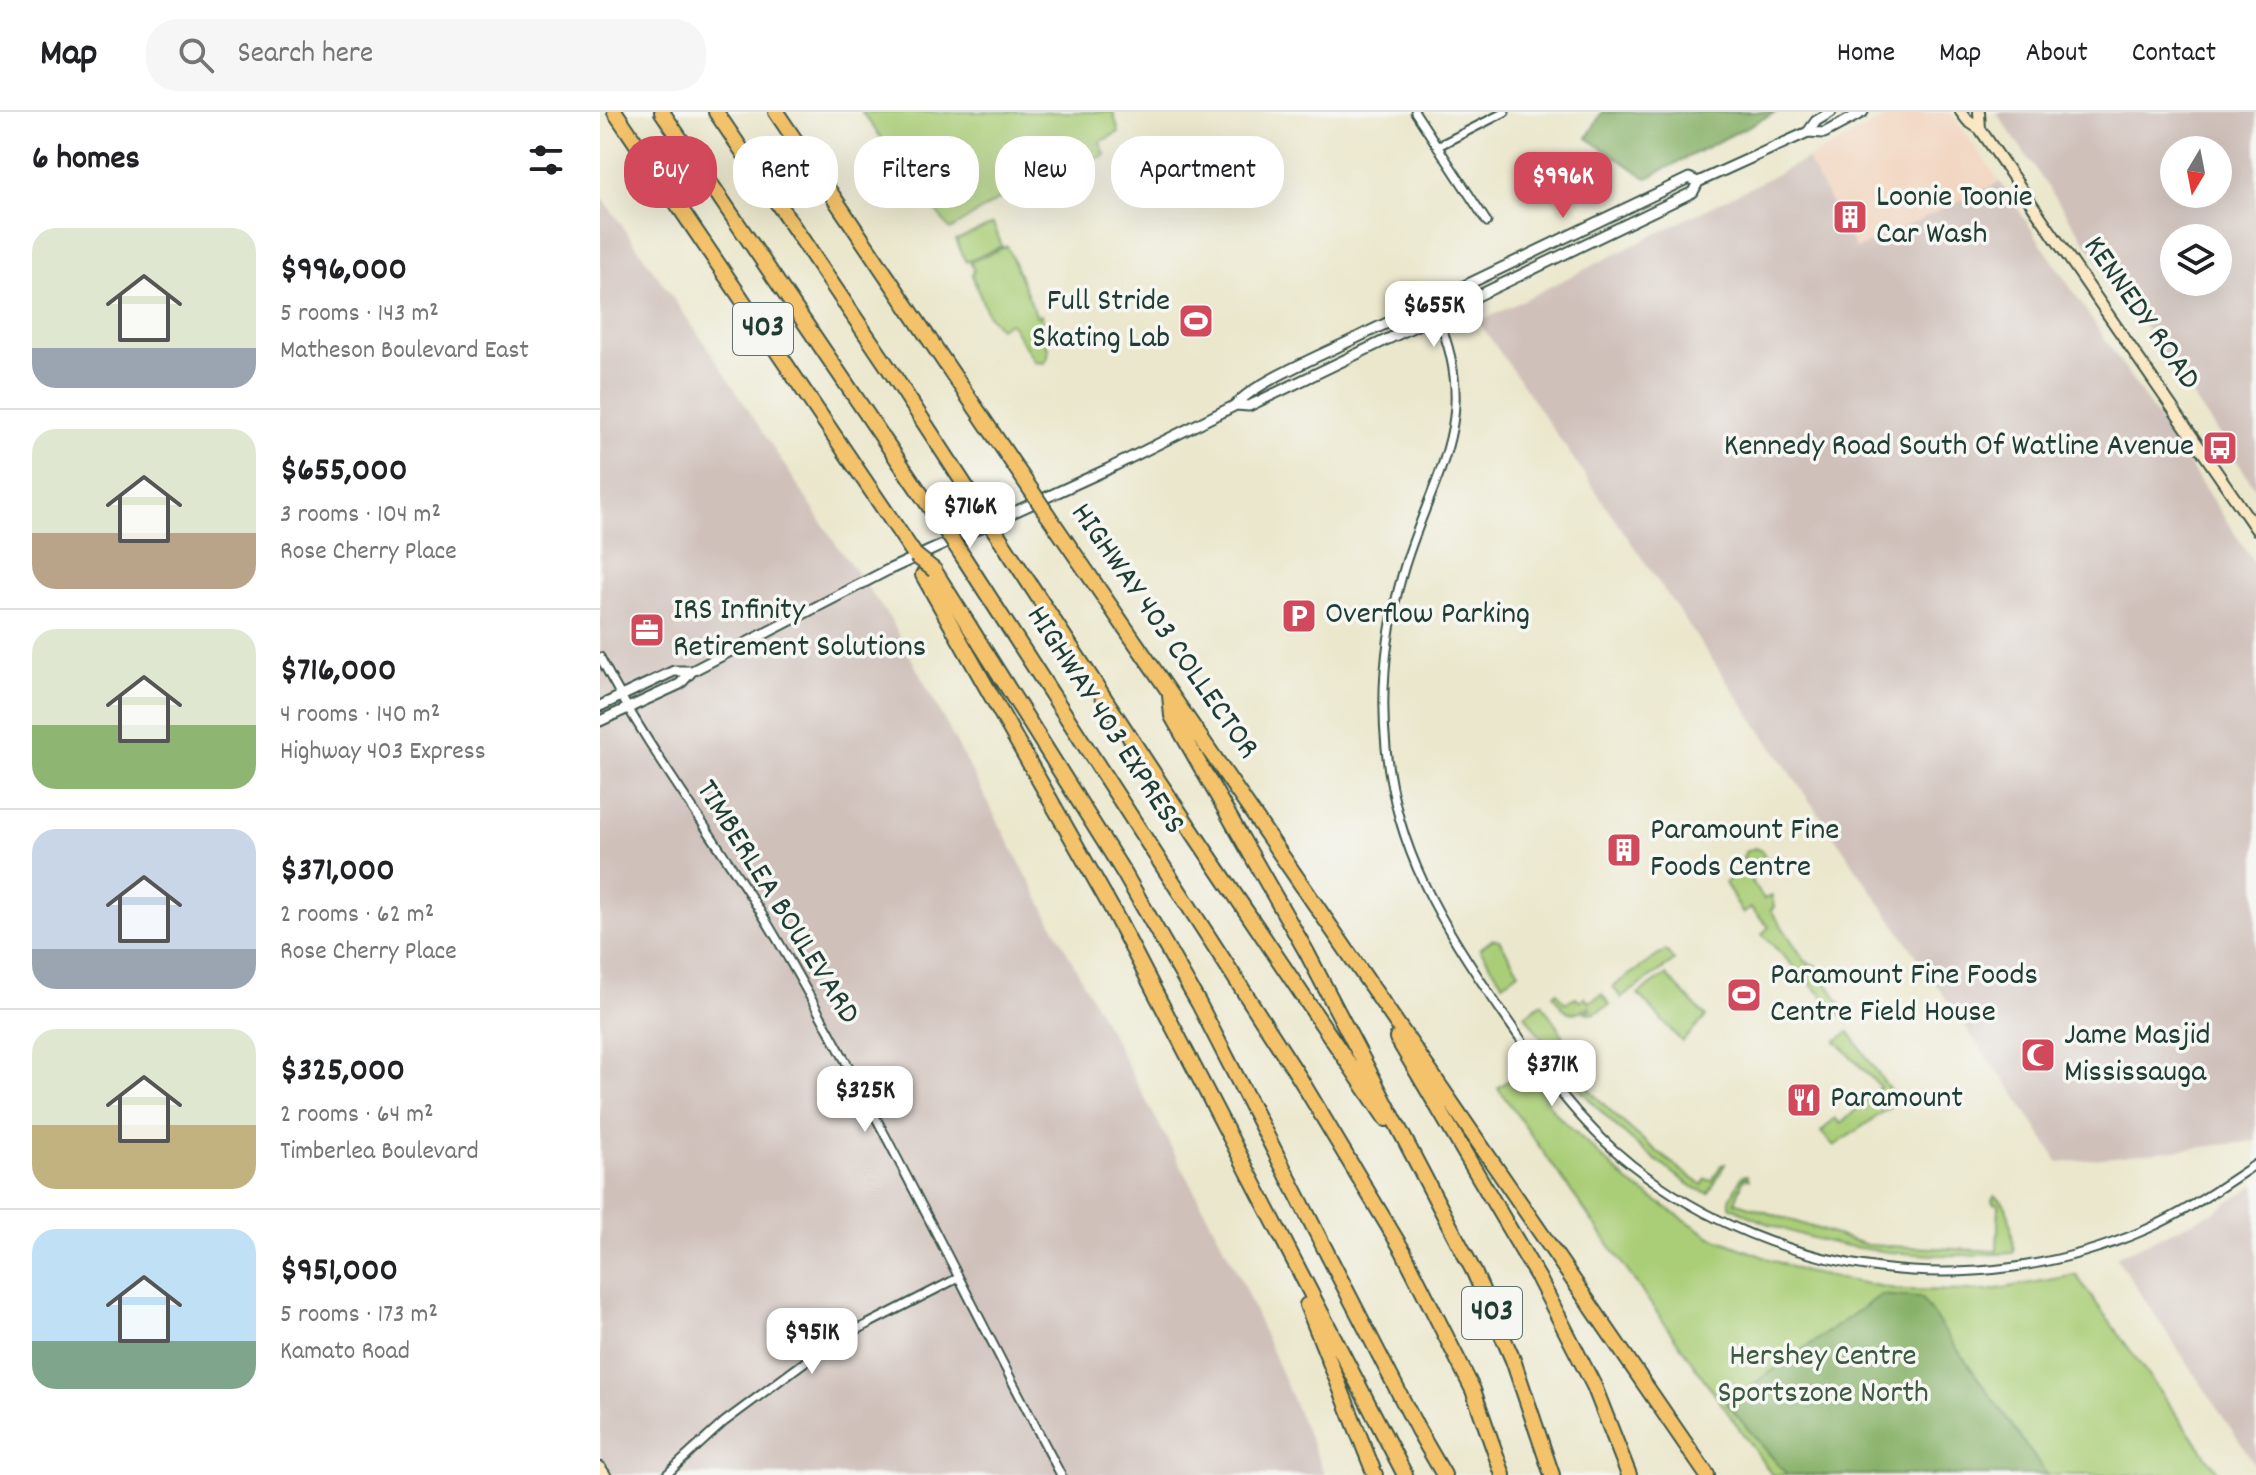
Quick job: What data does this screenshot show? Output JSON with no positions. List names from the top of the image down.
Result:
{
  "streets": {
    "highway": ["403", "HIGHWAY 403 COLLECTOR", "HIGHWAY 403 EXPRESS"],
    "main road": ["KENNEDY ROAD"],
    "street": ["TIMBERLEA BOULEVARD"]
  },
  "crossings": [
    ["403", "HIGHWAY 403 EXPRESS"]
  ],
  "parks": ["Hershey Centre Sportszone North"],
  "places": {
    "building": ["Loonie Toonie Car Wash", "Paramount Fine Foods Centre"],
    "sports": ["Full Stride Skating Lab", "Paramount Fine Foods Centre Field House"],
    "bus stop": ["Kennedy Road South Of Watline Avenue"],
    "parking": ["Overflow Parking"],
    "office": ["IRS Infinity Retirement Solutions"],
    "mosque": ["Jame Masjid Mississauga"],
    "restaurant": ["Paramount"]
  },
  "north": "bottom",
  "page": {
    "header": "Map",
    "search": "Search here",
    "nav": [
      "Home",
      "Map",
      "About",
      "Contact"
    ],
    "heading": "6 homes",
    "chip": [
      "Buy",
      "Rent",
      "Filters",
      "New",
      "Apartment"
    ],
    "price": [
      "$996K",
      "$655K",
      "$716K",
      "$371K",
      "$325K",
      "$951K"
    ],
    "list": [
      {
        "name": "$996,000",
        "note": "5 rooms · 143 m² · Matheson Boulevard East"
      },
      {
        "name": "$655,000",
        "note": "3 rooms · 104 m² · Rose Cherry Place"
      },
      {
        "name": "$716,000",
        "note": "4 rooms · 140 m² · Highway 403 Express"
      },
      {
        "name": "$371,000",
        "note": "2 rooms · 62 m² · Rose Cherry Place"
      },
      {
        "name": "$325,000",
        "note": "2 rooms · 64 m² · Timberlea Boulevard"
      },
      {
        "name": "$951,000",
        "note": "5 rooms · 173 m² · Kamato Road"
      }
    ]
  }
}
